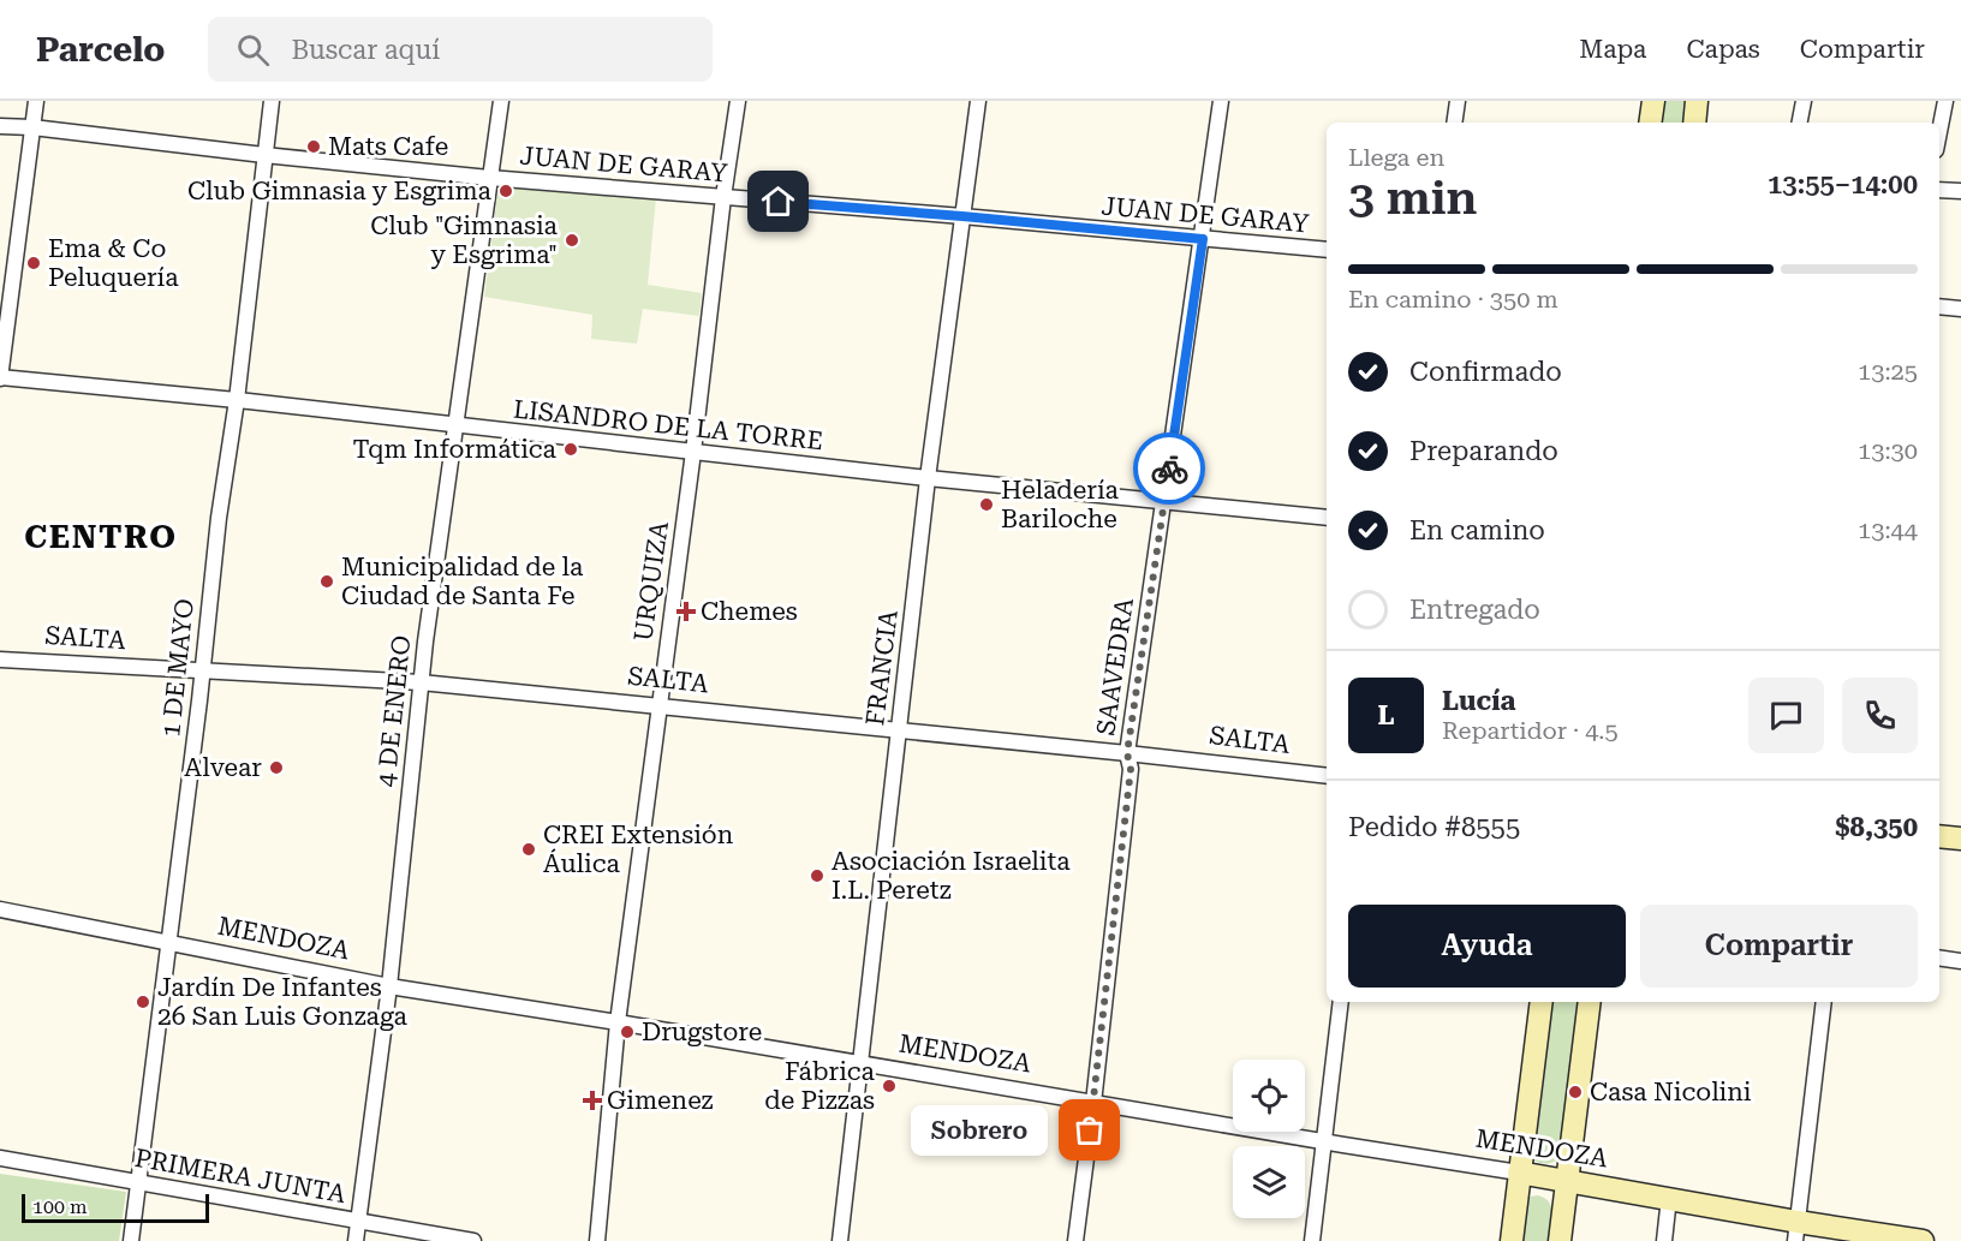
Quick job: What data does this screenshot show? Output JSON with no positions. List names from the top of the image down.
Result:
{
  "streets": {
    "main road": ["MENDOZA"],
    "street": [
      "JUAN DE GARAY",
      "LISANDRO DE LA TORRE",
      "URQUIZA",
      "SALTA",
      "SAAVEDRA",
      "1 DE MAYO",
      "FRANCIA",
      "4 DE ENERO",
      "PRIMERA JUNTA"
    ]
  },
  "crossings": [
    ["JUAN DE GARAY", "URQUIZA"],
    ["JUAN DE GARAY", "SAAVEDRA"],
    ["JUAN DE GARAY", "1 DE MAYO"],
    ["JUAN DE GARAY", "FRANCIA"],
    ["JUAN DE GARAY", "4 DE ENERO"],
    ["LISANDRO DE LA TORRE", "URQUIZA"],
    ["LISANDRO DE LA TORRE", "SAAVEDRA"],
    ["LISANDRO DE LA TORRE", "1 DE MAYO"],
    ["LISANDRO DE LA TORRE", "FRANCIA"],
    ["LISANDRO DE LA TORRE", "4 DE ENERO"],
    ["URQUIZA", "SALTA"],
    ["URQUIZA", "MENDOZA"],
    ["SALTA", "SAAVEDRA"],
    ["SALTA", "1 DE MAYO"],
    ["SALTA", "FRANCIA"],
    ["SALTA", "4 DE ENERO"],
    ["SAAVEDRA", "MENDOZA"],
    ["1 DE MAYO", "MENDOZA"],
    ["1 DE MAYO", "PRIMERA JUNTA"],
    ["FRANCIA", "MENDOZA"],
    ["4 DE ENERO", "MENDOZA"],
    ["4 DE ENERO", "PRIMERA JUNTA"]
  ],
  "districts": ["CENTRO"],
  "places": {
    "other": [
      "Mats Cafe",
      "Club Gimnasia y Esgrima",
      "Club \"Gimnasia y Esgrima\"",
      "Ema & Co Peluquería",
      "Tqm Informática",
      "Heladería Bariloche",
      "Municipalidad de la Ciudad de Santa Fe",
      "Alvear",
      "CREI Extensión Áulica",
      "Asociación Israelita I.L. Peretz",
      "Jardín De Infantes 26 San Luis Gonzaga",
      "Drugstore",
      "Fábrica de Pizzas",
      "Casa Nicolini",
      "Sobrero"
    ],
    "health": ["Chemes", "Gimenez"]
  },
  "scale_bar": "100 m",
  "page": {
    "header": "Parcelo",
    "search": "Buscar aquí",
    "nav": ["Mapa", "Capas", "Compartir"],
    "heading": ["3 min", "Llega en", "13:55–14:00"],
    "panel": [
      "Lucía",
      "Repartidor · 4.5",
      "Pedido #8555",
      "$8,350"
    ],
    "bar": "En camino · 350 m",
    "list": [
      ["Confirmado", "13:25"],
      ["Preparando", "13:30"],
      ["En camino", "13:44"],
      "Entregado"
    ],
    "round": "L",
    "buttons": ["Ayuda", "Compartir"],
    "bubble": "Sobrero",
    "scale": "100 m"
  }
}
